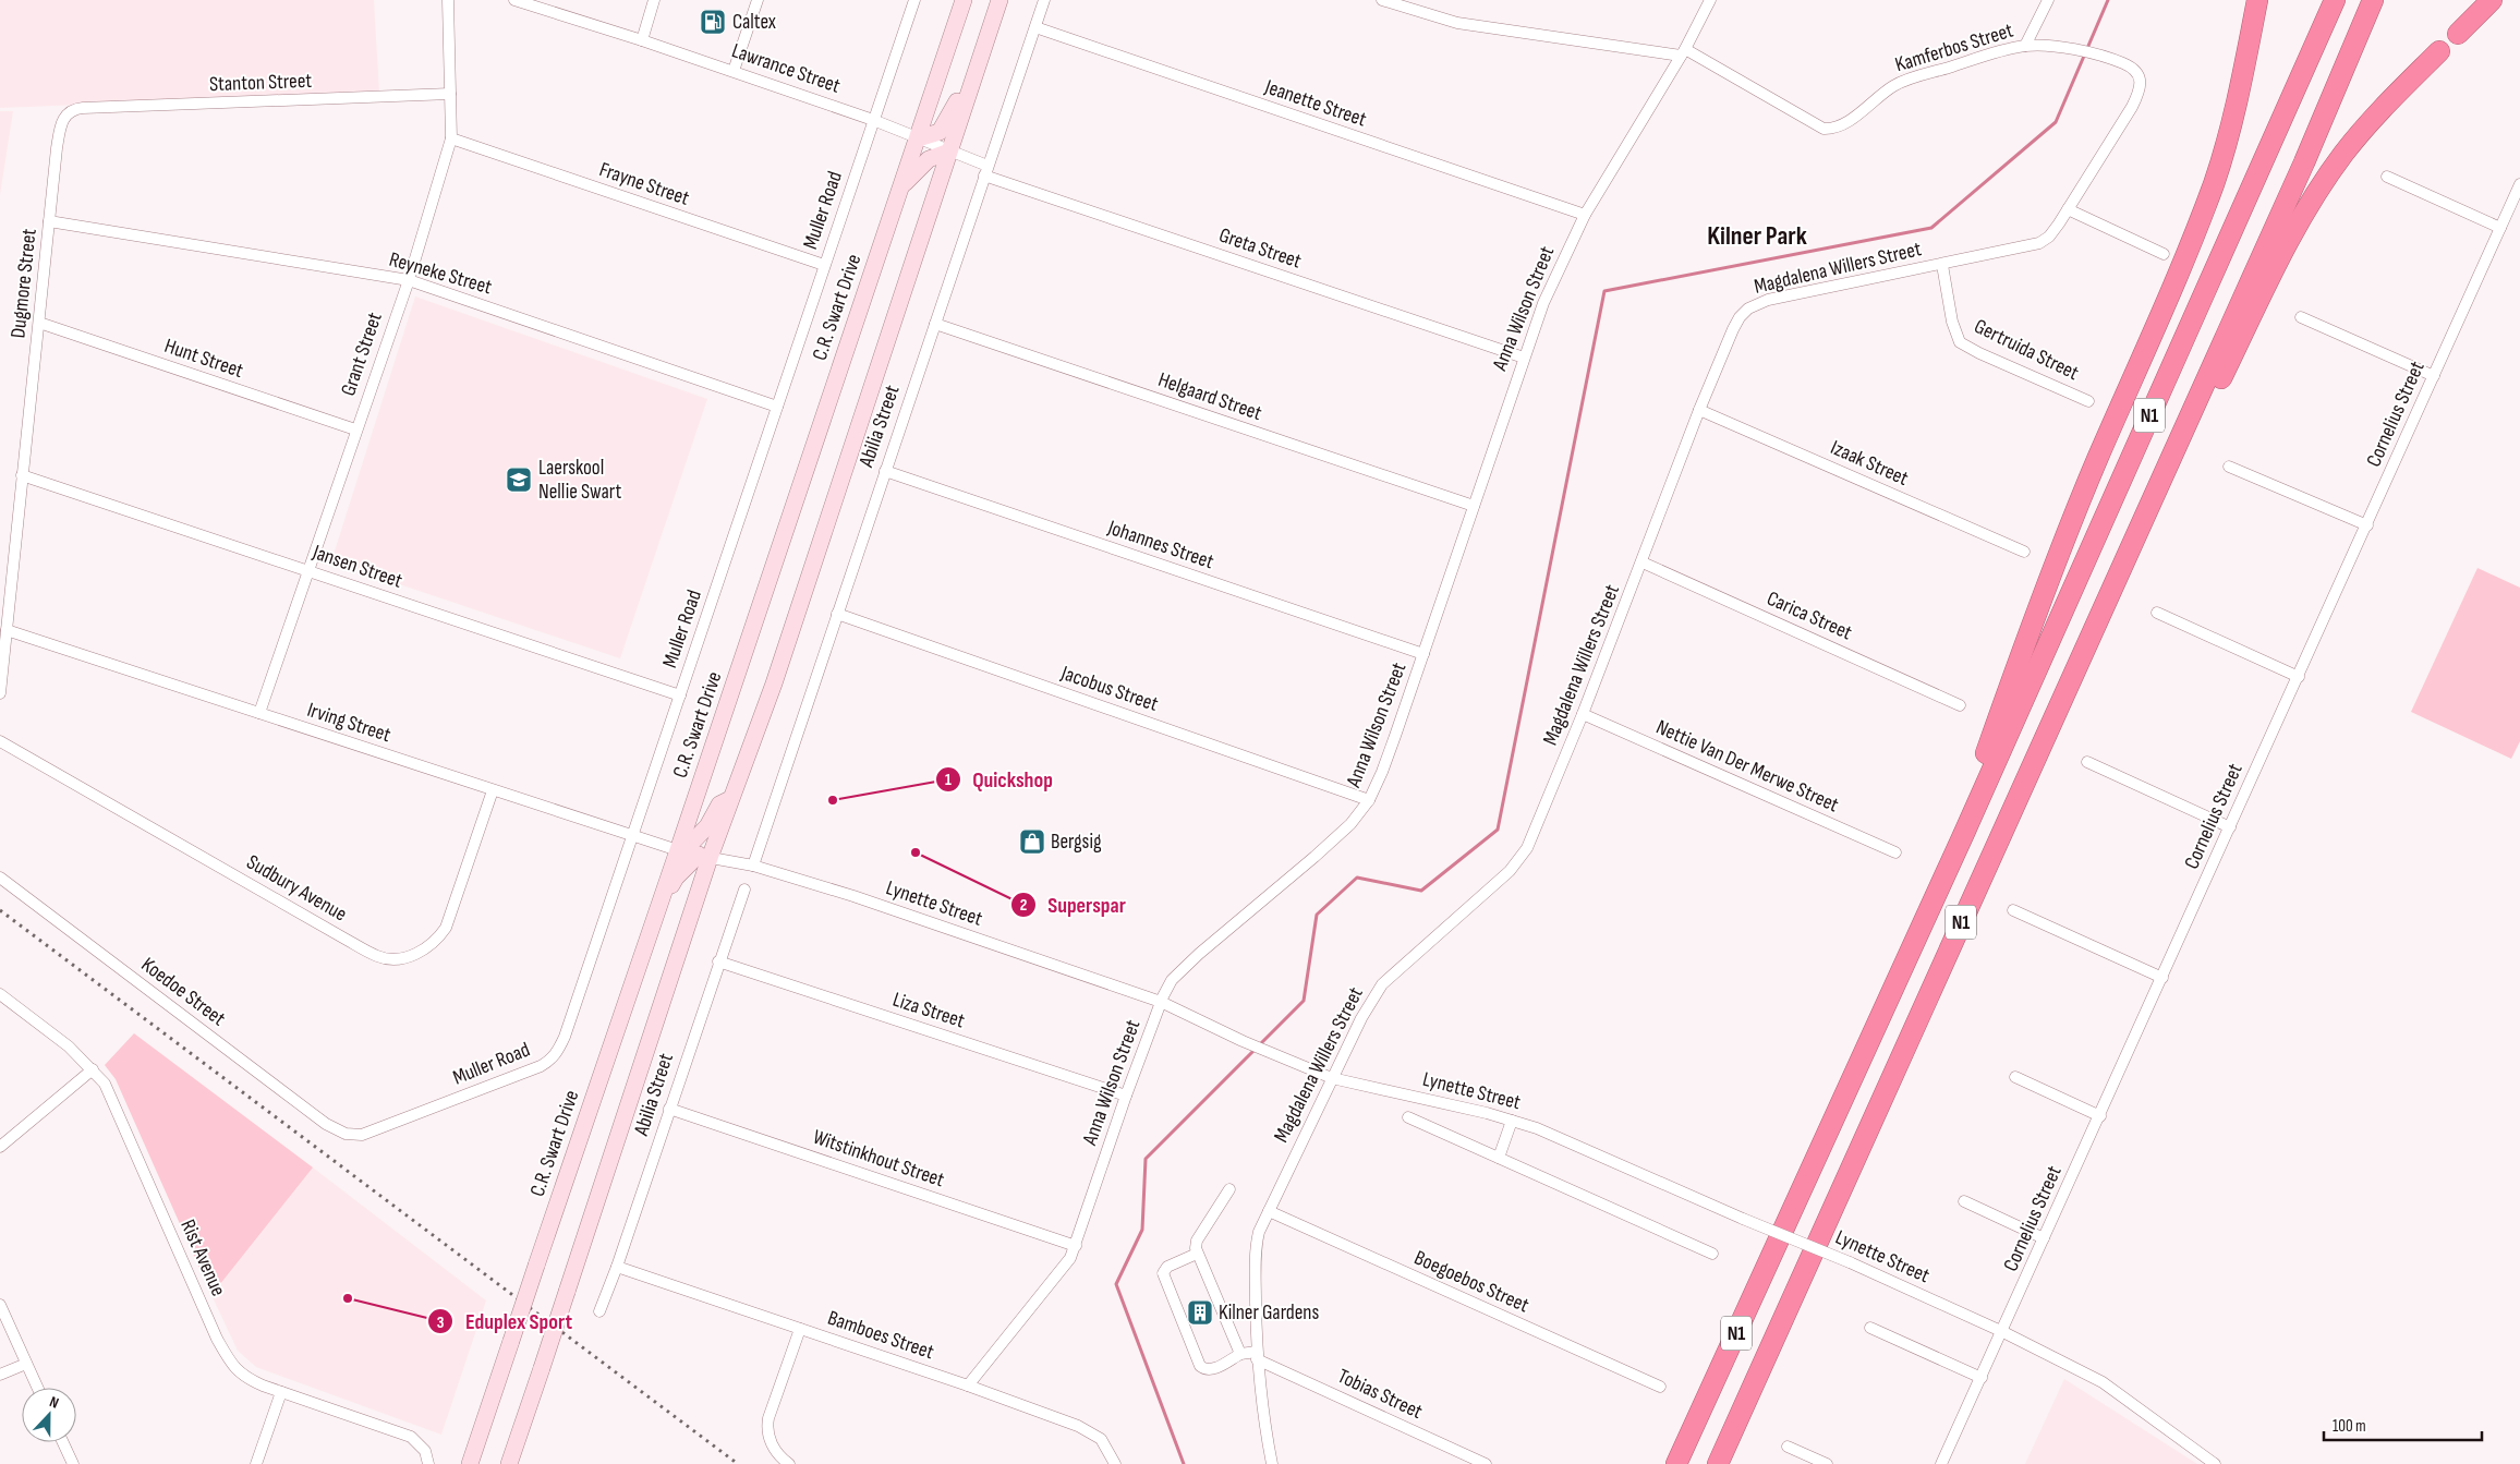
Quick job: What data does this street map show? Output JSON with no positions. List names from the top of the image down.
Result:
{
  "streets": {
    "highway": ["N1"],
    "main road": ["C.R. Swart Drive"],
    "street": [
      "Kamferbos Street",
      "Lawrance Street",
      "Stanton Street",
      "Jeanette Street",
      "Frayne Street",
      "Muller Road",
      "Greta Street",
      "Magdalena Willers Street",
      "Reyneke Street",
      "Dugmore Street",
      "Anna Wilson Street",
      "Gertruida Street",
      "Grant Street",
      "Hunt Street",
      "Helgaard Street",
      "Cornelius Street",
      "Abilia Street",
      "Izaak Street",
      "Johannes Street",
      "Jansen Street",
      "Carica Street",
      "Jacobus Street",
      "Irving Street",
      "Nettie Van Der Merwe Street",
      "Sudbury Avenue",
      "Lynette Street",
      "Koedoe Street",
      "Liza Street",
      "Witstinkhout Street",
      "Rist Avenue",
      "Boegoebos Street",
      "Bamboes Street",
      "Tobias Street"
    ]
  },
  "crossings": [
    ["Kamferbos Street", "Magdalena Willers Street"],
    ["Kamferbos Street", "Anna Wilson Street"],
    ["Lawrance Street", "Muller Road"],
    ["Lawrance Street", "Greta Street"],
    ["Lawrance Street", "C.R. Swart Drive"],
    ["Stanton Street", "Dugmore Street"],
    ["Stanton Street", "Grant Street"],
    ["Jeanette Street", "Anna Wilson Street"],
    ["Jeanette Street", "Abilia Street"],
    ["Frayne Street", "Muller Road"],
    ["Frayne Street", "Grant Street"],
    ["Muller Road", "Reyneke Street"],
    ["Muller Road", "Jansen Street"],
    ["Muller Road", "Irving Street"],
    ["Muller Road", "Koedoe Street"],
    ["Greta Street", "C.R. Swart Drive"],
    ["Greta Street", "Anna Wilson Street"],
    ["Greta Street", "Abilia Street"],
    ["Magdalena Willers Street", "Gertruida Street"],
    ["Magdalena Willers Street", "Izaak Street"],
    ["Magdalena Willers Street", "Carica Street"],
    ["Magdalena Willers Street", "Nettie Van Der Merwe Street"],
    ["Magdalena Willers Street", "Lynette Street"],
    ["Magdalena Willers Street", "Boegoebos Street"],
    ["Magdalena Willers Street", "Tobias Street"],
    ["Reyneke Street", "Dugmore Street"],
    ["Reyneke Street", "Grant Street"],
    ["Dugmore Street", "Hunt Street"],
    ["Dugmore Street", "Jansen Street"],
    ["Dugmore Street", "Irving Street"],
    ["C.R. Swart Drive", "Irving Street"],
    ["C.R. Swart Drive", "Lynette Street"],
    ["Anna Wilson Street", "Helgaard Street"],
    ["Anna Wilson Street", "Johannes Street"],
    ["Anna Wilson Street", "Jacobus Street"],
    ["Anna Wilson Street", "Lynette Street"],
    ["Anna Wilson Street", "Liza Street"],
    ["Anna Wilson Street", "Witstinkhout Street"],
    ["Anna Wilson Street", "Bamboes Street"],
    ["Grant Street", "Hunt Street"],
    ["Grant Street", "Jansen Street"],
    ["Grant Street", "Irving Street"],
    ["Helgaard Street", "Abilia Street"],
    ["Cornelius Street", "Lynette Street"],
    ["Abilia Street", "Johannes Street"],
    ["Abilia Street", "Jacobus Street"],
    ["Abilia Street", "Lynette Street"],
    ["Abilia Street", "Liza Street"],
    ["Abilia Street", "Witstinkhout Street"],
    ["Abilia Street", "Bamboes Street"],
    ["Irving Street", "Sudbury Avenue"],
    ["Irving Street", "Lynette Street"]
  ],
  "districts": ["Kilner Park"],
  "places": {
    "fuel station": ["Caltex"],
    "school or university": ["Laerskool Nellie Swart"],
    "other": ["Quickshop", "Superspar", "Eduplex Sport"],
    "shop": ["Bergsig"],
    "building": ["Kilner Gardens"]
  },
  "scale_bar": "100 m",
  "north": "top"
}
